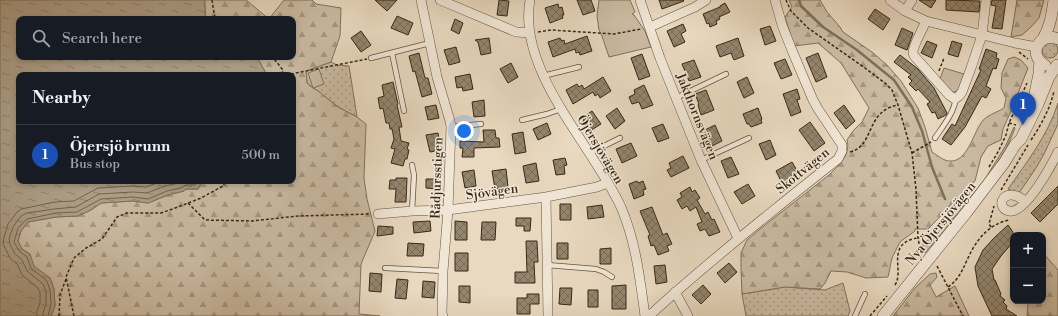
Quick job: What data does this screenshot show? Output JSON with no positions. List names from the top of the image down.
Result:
{
  "streets": {
    "street": [
      "Jakthornsvägen",
      "Öjersjövägen",
      "Skottvägen",
      "Rådjursstigen",
      "Sjövägen",
      "Nya Öjersjövägen"
    ]
  },
  "crossings": [
    ["Jakthornsvägen", "Skottvägen"],
    ["Öjersjövägen", "Sjövägen"],
    ["Rådjursstigen", "Sjövägen"]
  ],
  "page": {
    "search": "Search here",
    "heading": "Nearby",
    "pins": "1",
    "list": [
      {
        "mark": "1",
        "name": "Öjersjö brunn",
        "note": "Bus stop",
        "value": "500 m"
      }
    ],
    "map_buttons": ["+", "−"]
  }
}
